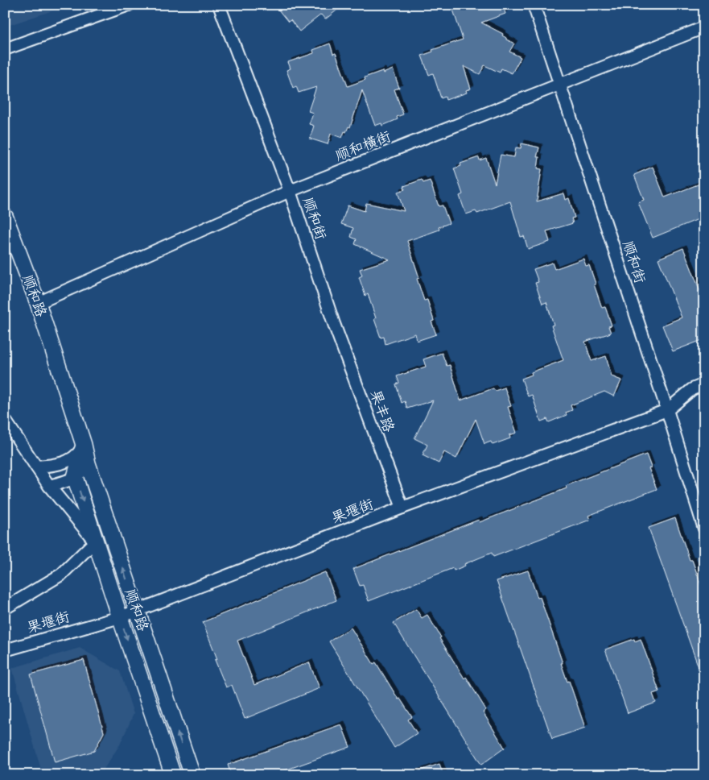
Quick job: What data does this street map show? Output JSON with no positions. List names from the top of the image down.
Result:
{
  "streets": {
    "street": [
      "顺和横街",
      "顺和街",
      "顺和路",
      "果丰路",
      "果堰街"
    ]
  },
  "crossings": [
    ["顺和横街", "顺和街"],
    ["顺和横街", "顺和路"],
    ["顺和街", "果丰路"],
    ["顺和街", "果堰街"],
    ["顺和路", "果堰街"],
    ["果丰路", "果堰街"]
  ]
}
